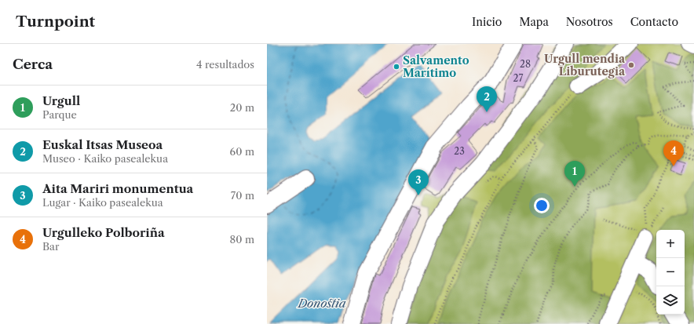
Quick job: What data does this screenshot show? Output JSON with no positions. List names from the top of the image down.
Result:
{
  "water": ["Donostia"],
  "places": ["Urgull mendia Liburutegia", "Salvamento Marítimo"],
  "house_numbers": ["28", "27", "23"],
  "page": {
    "header": "Turnpoint",
    "nav": [
      "Inicio",
      "Mapa",
      "Nosotros",
      "Contacto"
    ],
    "heading": ["Cerca", "4 resultados"],
    "list": [
      {
        "mark": "1",
        "name": "Urgull",
        "note": "Parque",
        "value": "20 m"
      },
      {
        "mark": "2",
        "name": "Euskal Itsas Museoa",
        "note": "Museo · Kaiko pasealekua",
        "value": "60 m"
      },
      {
        "mark": "3",
        "name": "Aita Mariri monumentua",
        "note": "Lugar · Kaiko pasealekua",
        "value": "70 m"
      },
      {
        "mark": "4",
        "name": "Urgulleko Polboriña",
        "note": "Bar",
        "value": "80 m"
      }
    ],
    "pins": [
      "2",
      "4",
      "1",
      "3"
    ],
    "map_buttons": ["+", "−"]
  }
}
